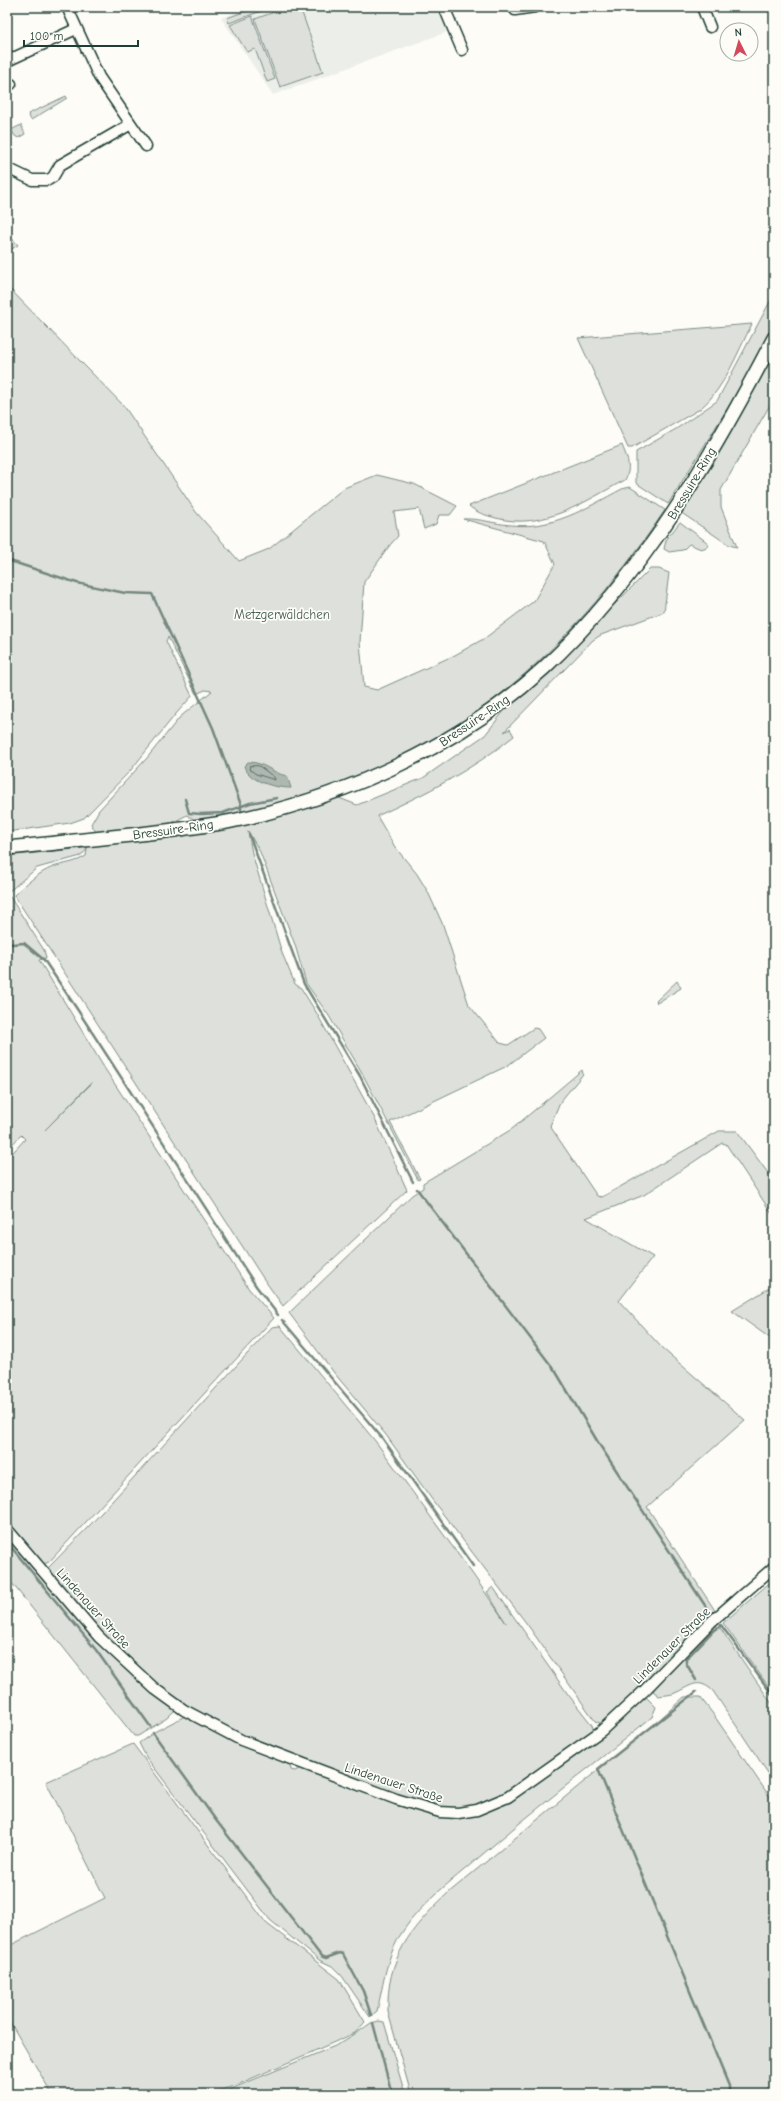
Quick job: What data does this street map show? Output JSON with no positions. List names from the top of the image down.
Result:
{
  "streets": {
    "main road": ["Bressuire-Ring"],
    "street": ["Lindenauer Straße"]
  },
  "parks": ["Metzgerwäldchen"],
  "scale_bar": "100 m",
  "north": "top"
}
